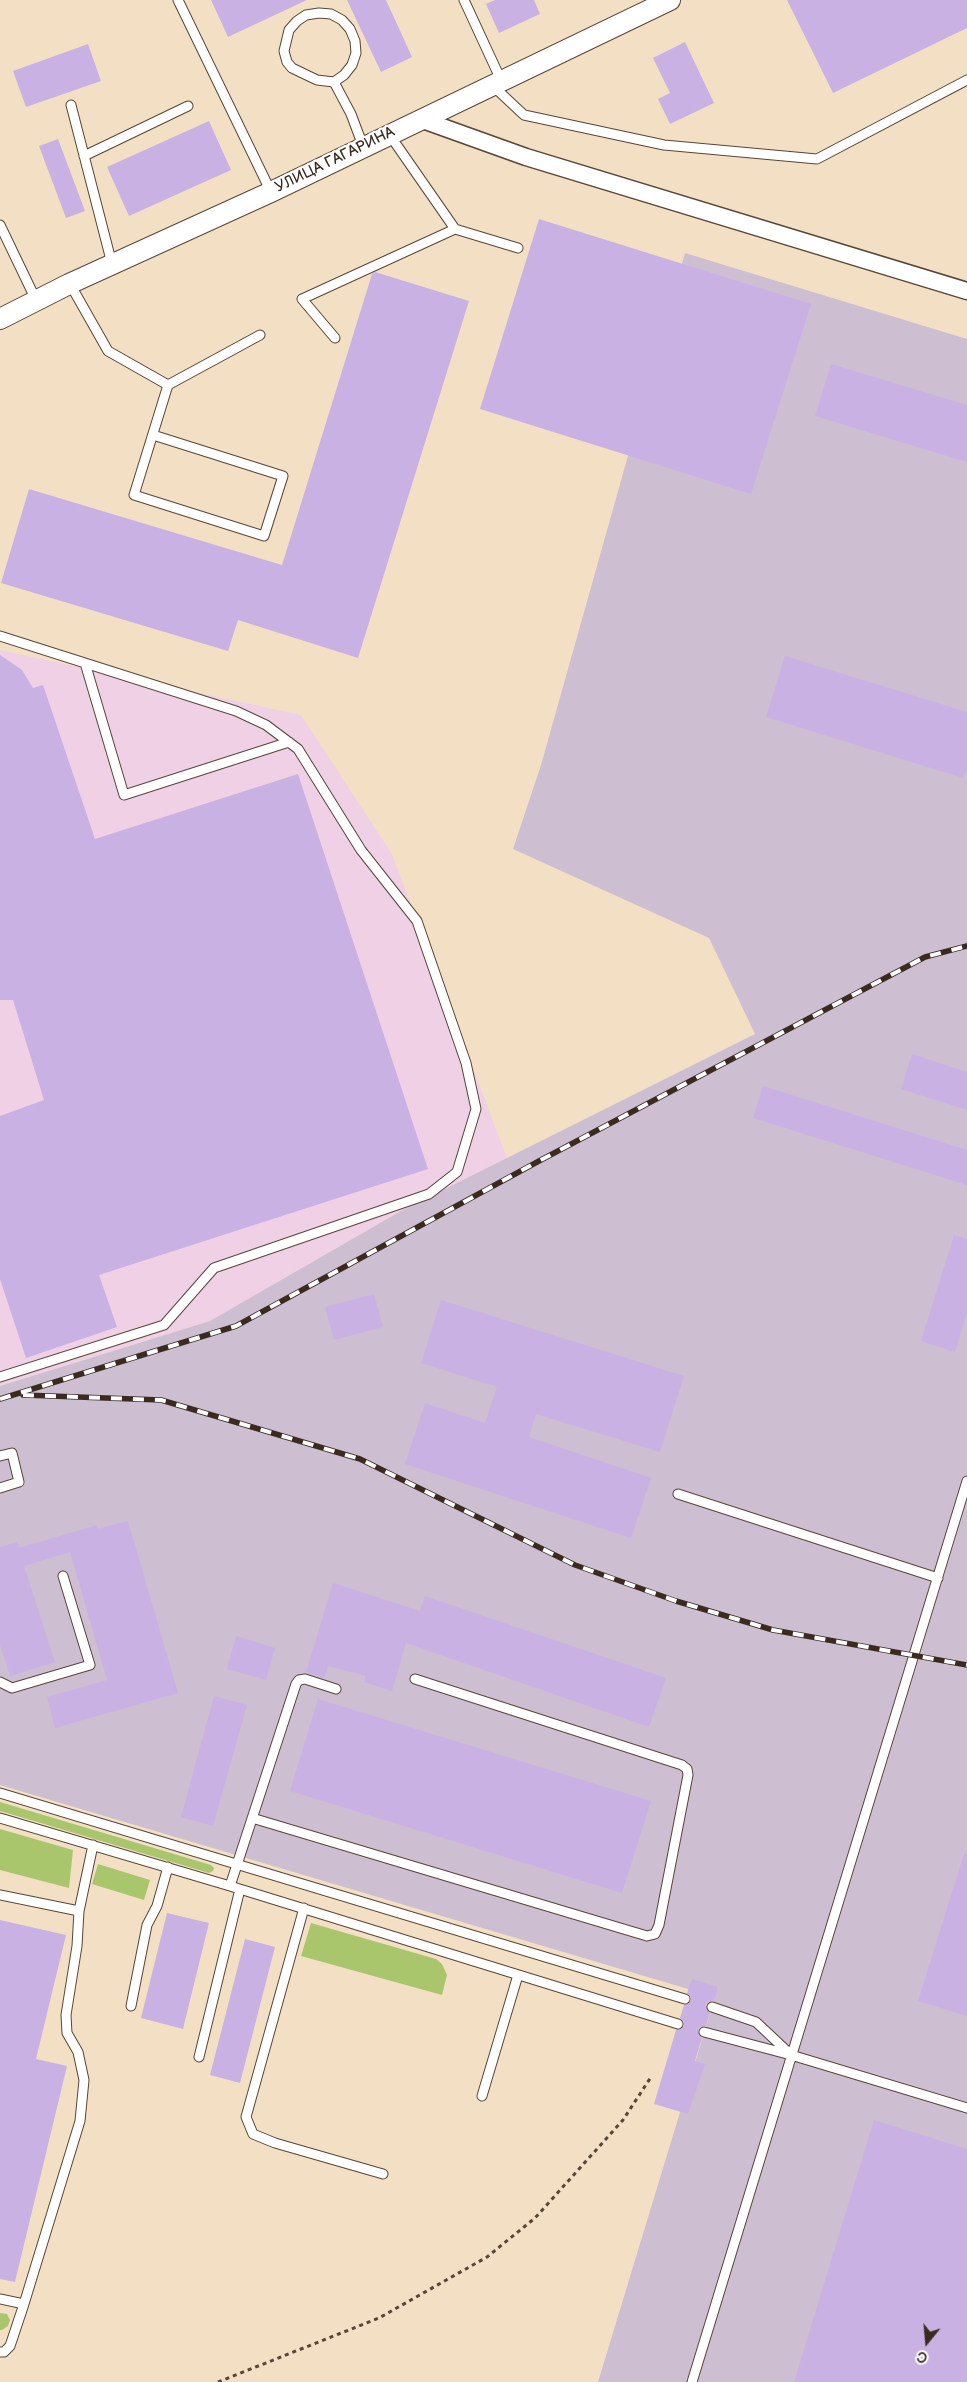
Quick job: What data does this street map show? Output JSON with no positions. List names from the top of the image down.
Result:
{
  "streets": {
    "street": ["УЛИЦА ГАГАРИНА"]
  },
  "north": "bottom"
}
